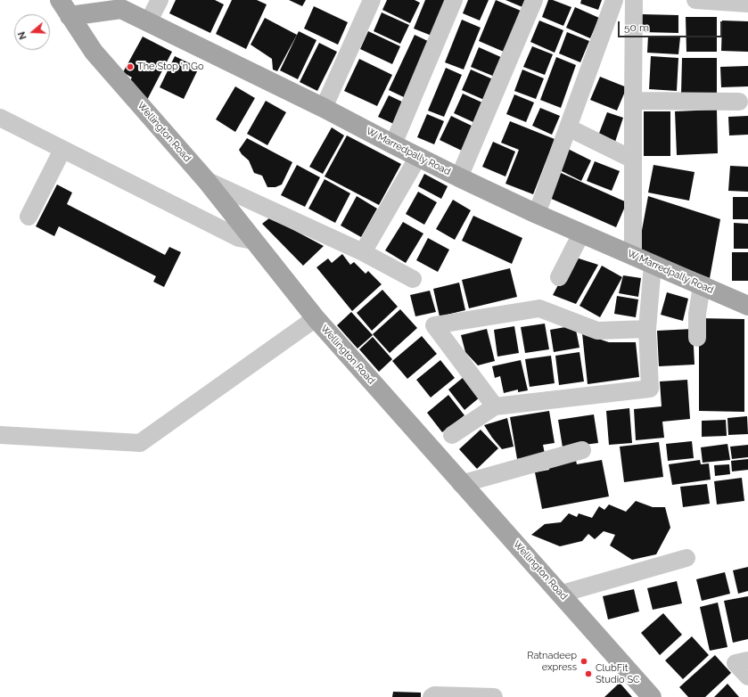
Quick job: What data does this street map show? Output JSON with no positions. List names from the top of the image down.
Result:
{
  "streets": {
    "main road": ["Wellington Road", "W Marredpally Road"]
  },
  "crossings": [
    ["Wellington Road", "W Marredpally Road"]
  ],
  "places": ["The Stop 'n Go", "Ratnadeep express", "ClubFit Studio SC"],
  "scale_bar": "50 m",
  "north": "left"
}
